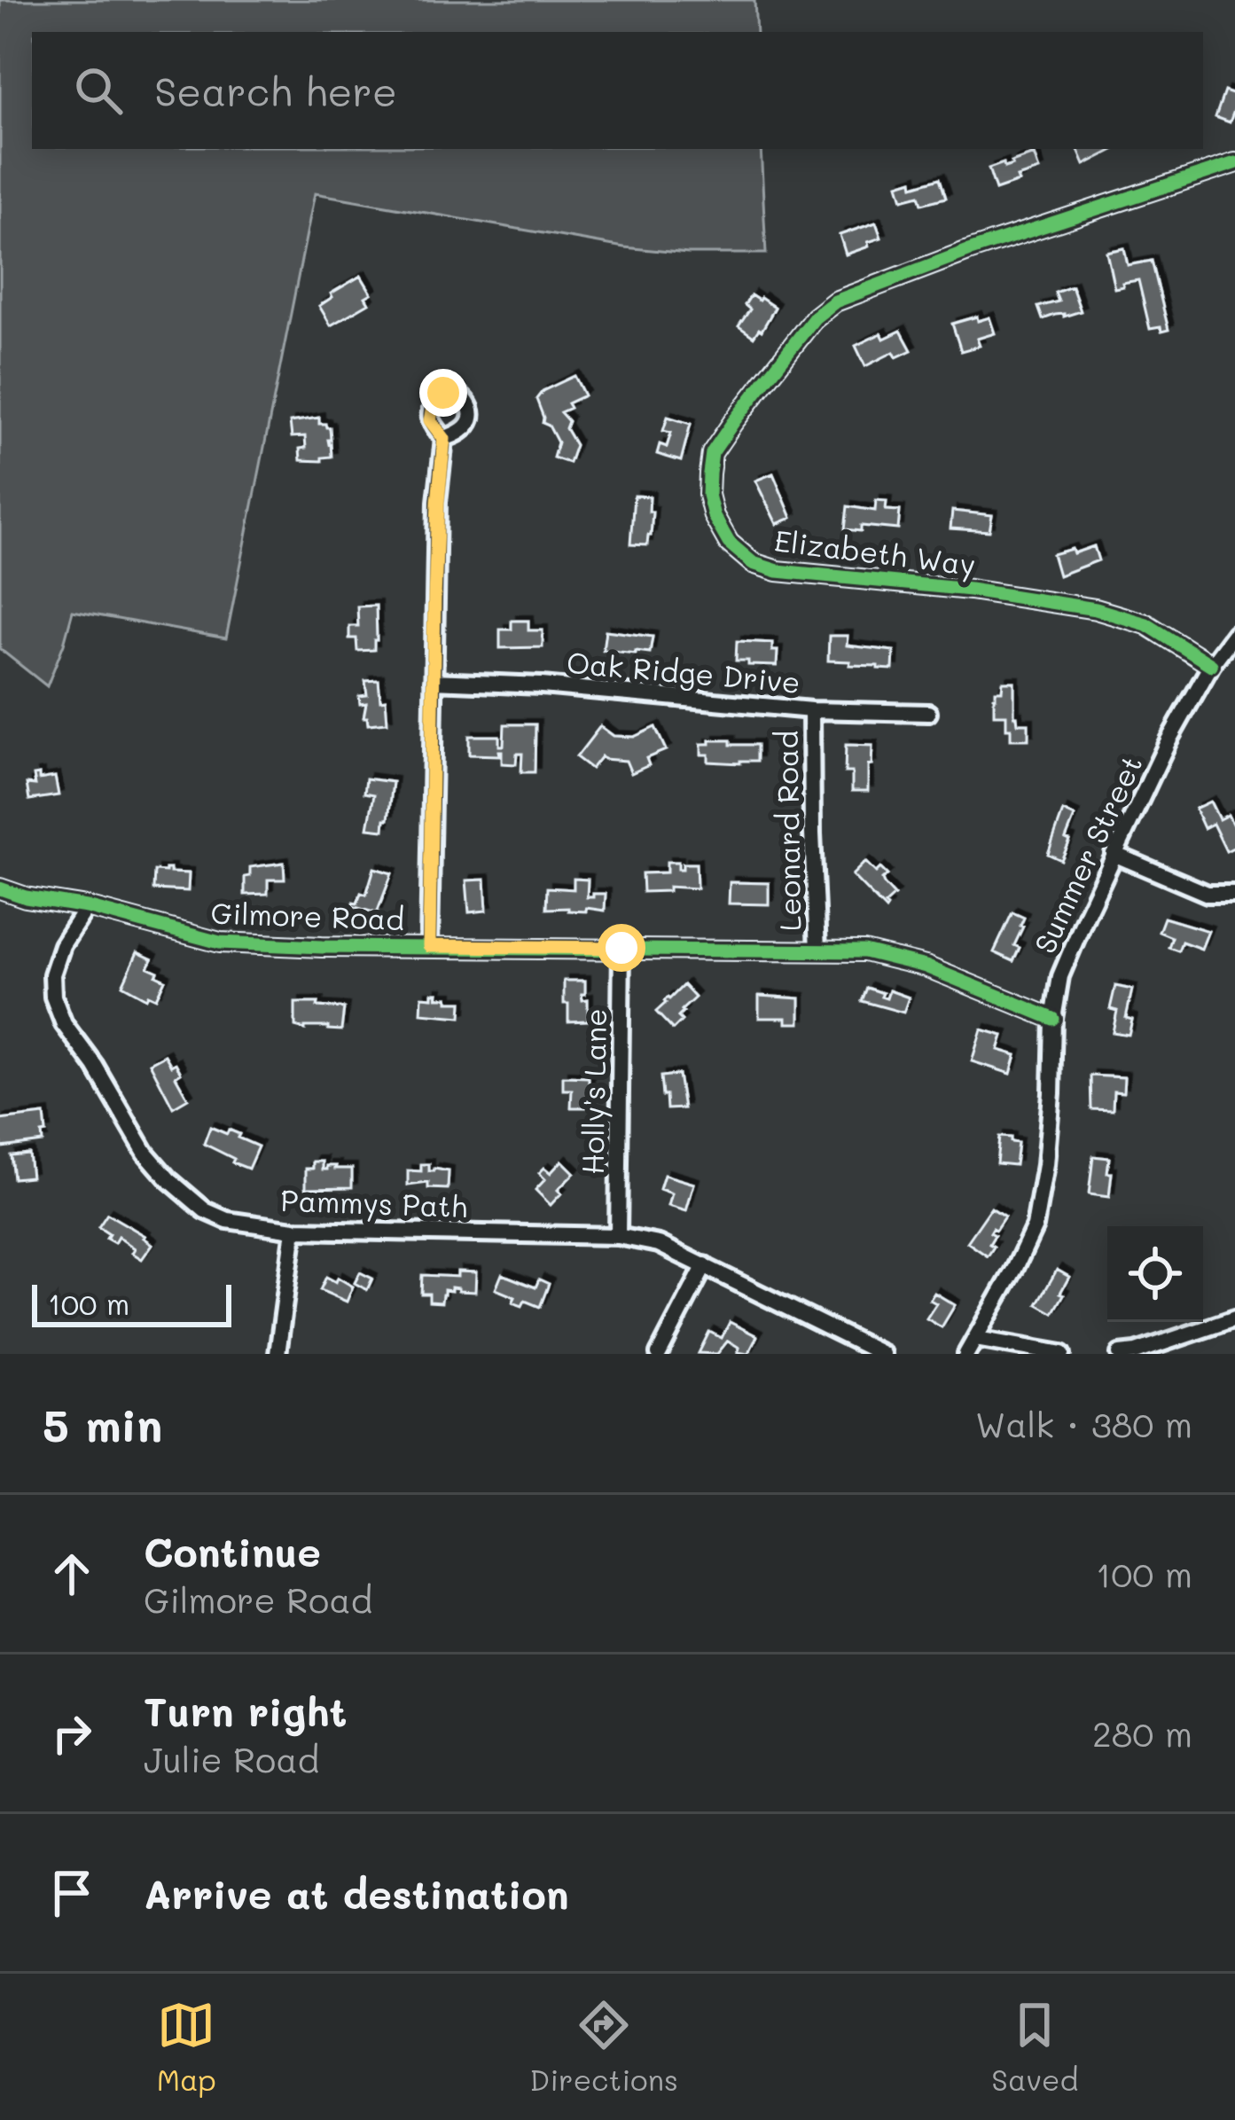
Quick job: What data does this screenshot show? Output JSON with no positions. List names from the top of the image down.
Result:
{
  "streets": {
    "street": [
      "Elizabeth Way",
      "Oak Ridge Drive",
      "Leonard Road",
      "Summer Street",
      "Gilmore Road",
      "Holly's Lane",
      "Pammys Path"
    ]
  },
  "crossings": [
    ["Elizabeth Way", "Summer Street"],
    ["Oak Ridge Drive", "Leonard Road"],
    ["Leonard Road", "Gilmore Road"],
    ["Summer Street", "Gilmore Road"],
    ["Gilmore Road", "Holly's Lane"],
    ["Gilmore Road", "Pammys Path"],
    ["Holly's Lane", "Pammys Path"]
  ],
  "scale_bar": "100 m",
  "page": {
    "search": "Search here",
    "scale": "100 m",
    "heading": ["5 min", "Walk · 380 m"],
    "list": [
      ["Continue", "Gilmore Road", "100 m"],
      ["Turn right", "Julie Road", "280 m"],
      "Arrive at destination"
    ],
    "nav": ["Map", "Directions", "Saved"]
  }
}
